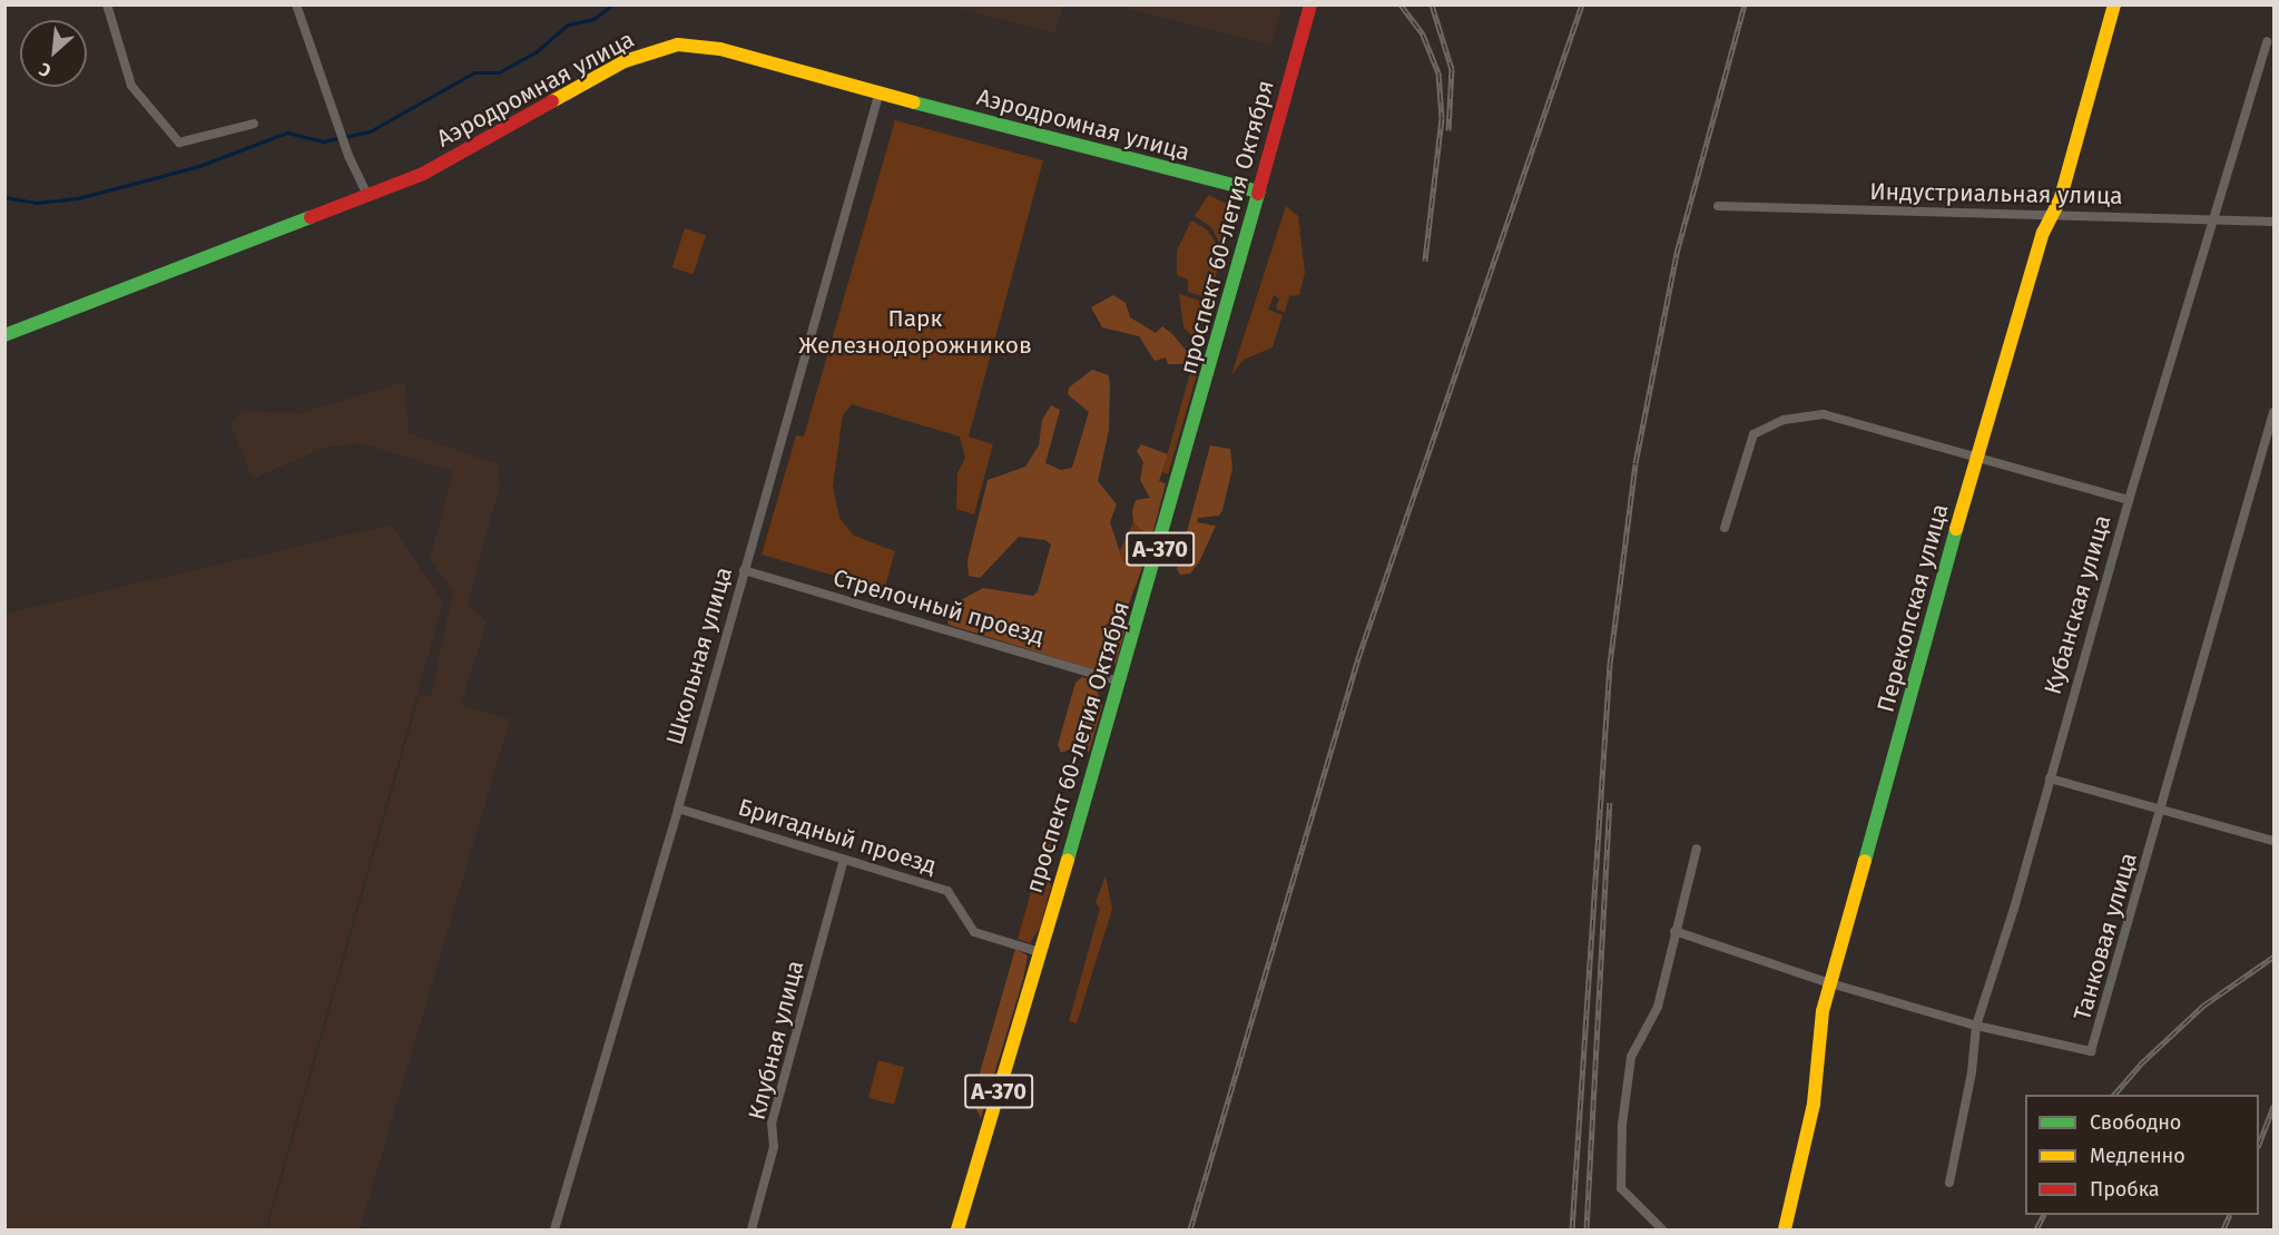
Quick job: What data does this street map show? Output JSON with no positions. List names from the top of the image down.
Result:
{
  "streets": {
    "main road": [
      "Аэродромная улица",
      "проспект 60-летия Октября",
      "А-370",
      "Перекопская улица"
    ],
    "street": [
      "Индустриальная улица",
      "Кубанская улица",
      "Стрелочный проезд",
      "Школьная улица",
      "Бригадный проезд",
      "Танковая улица",
      "Клубная улица"
    ]
  },
  "crossings": [
    ["Аэродромная улица", "проспект 60-летия Октября"],
    ["Аэродромная улица", "Школьная улица"],
    ["Индустриальная улица", "Кубанская улица"],
    ["Индустриальная улица", "Перекопская улица"],
    ["проспект 60-летия Октября", "Стрелочный проезд"],
    ["проспект 60-летия Октября", "Бригадный проезд"],
    ["Кубанская улица", "Танковая улица"],
    ["Стрелочный проезд", "Школьная улица"],
    ["Перекопская улица", "Танковая улица"],
    ["Школьная улица", "Бригадный проезд"],
    ["Бригадный проезд", "Клубная улица"]
  ],
  "parks": ["Парк Железнодорожников"],
  "legend": ["Свободно", "Медленно", "Пробка"],
  "north": "bottom left"
}
